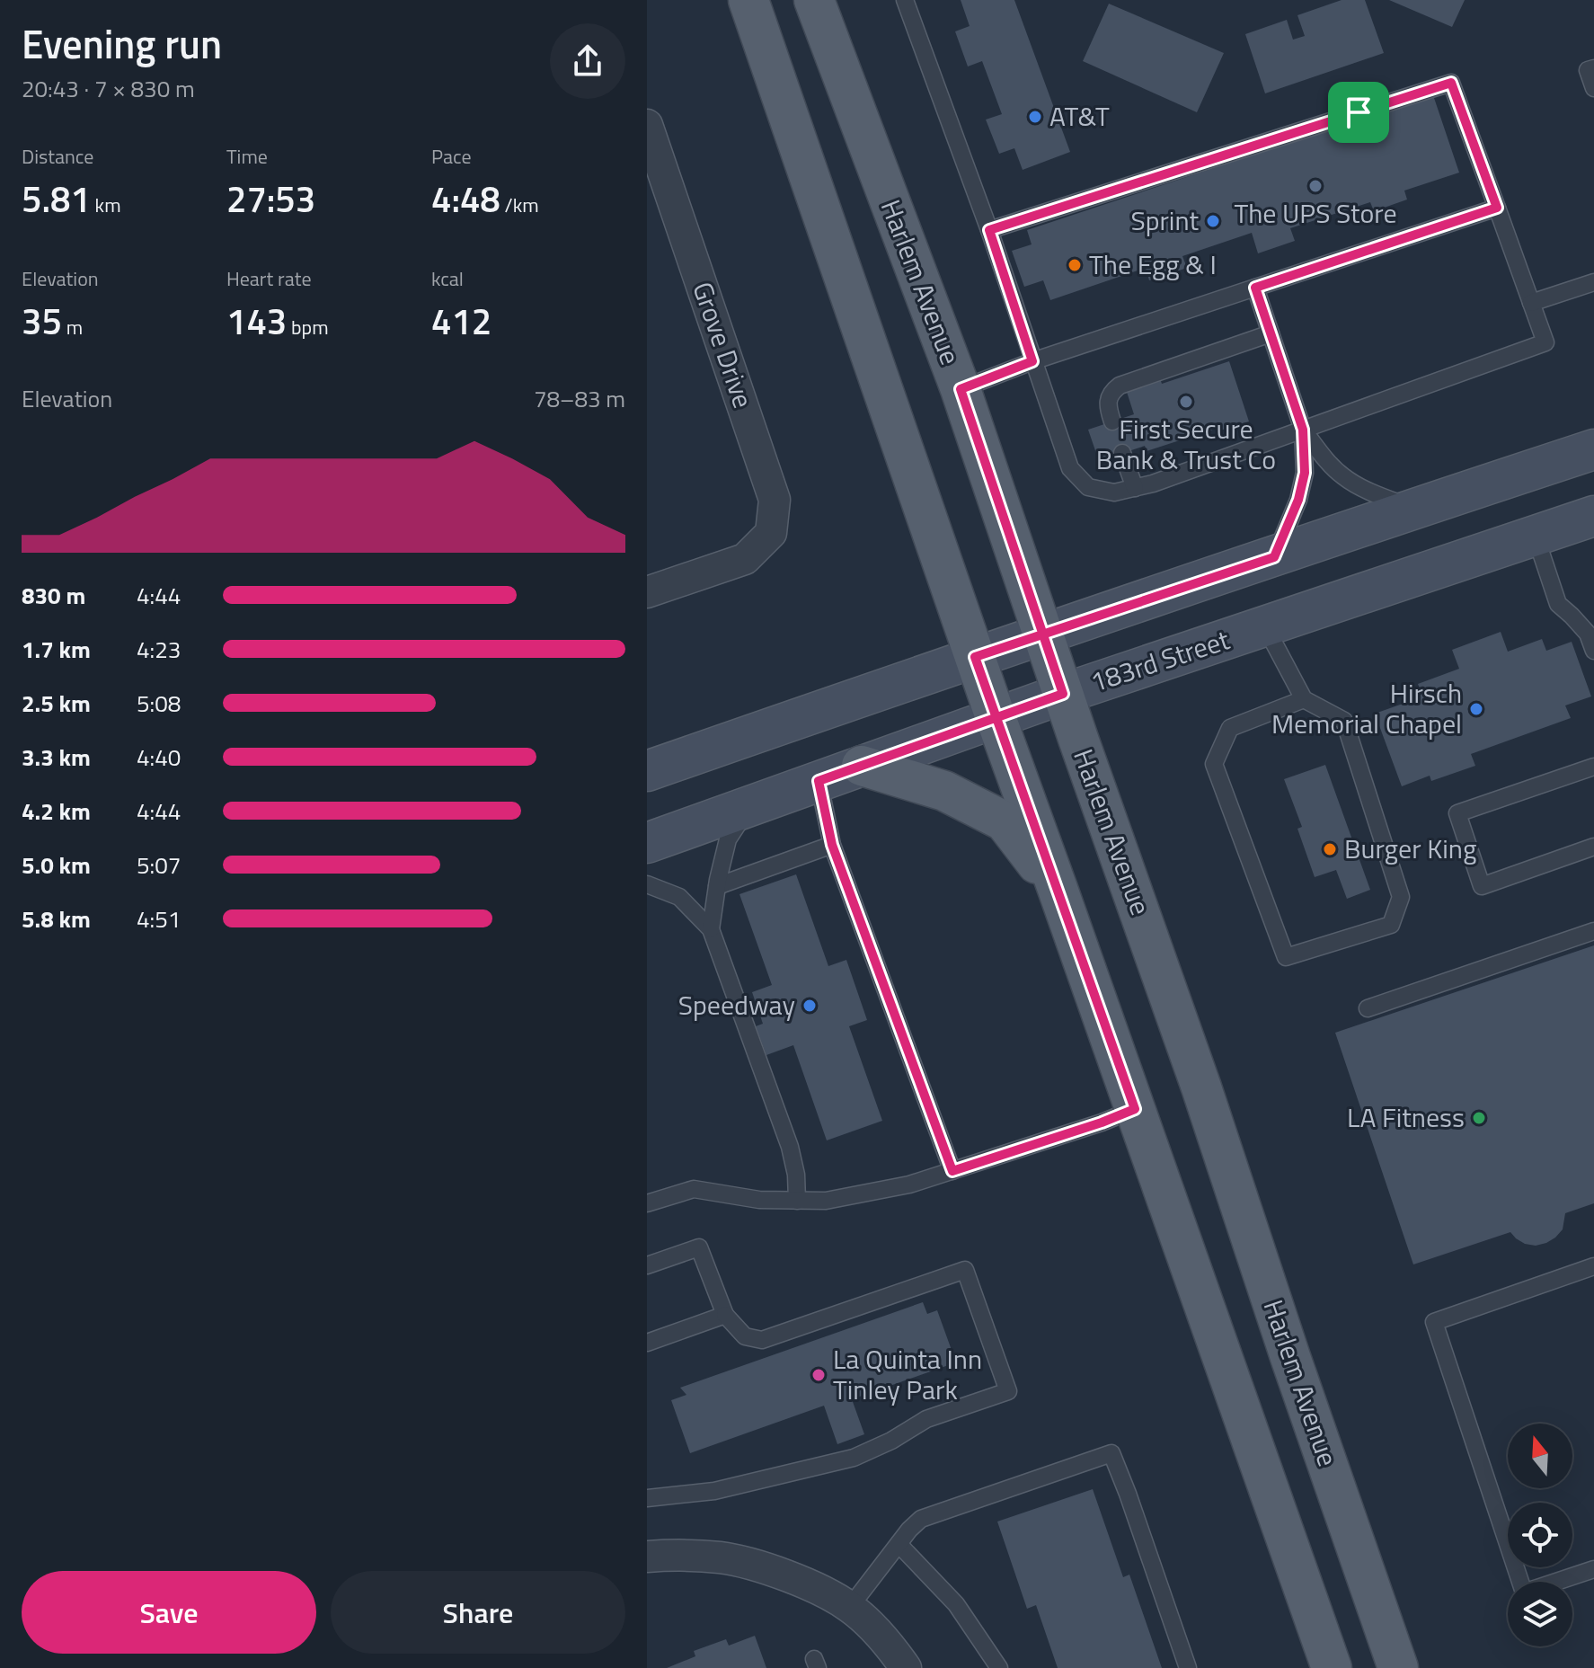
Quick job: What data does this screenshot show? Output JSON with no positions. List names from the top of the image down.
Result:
{
  "streets": {
    "main road": ["Harlem Avenue"],
    "street": ["Grove Drive", "183rd Street"]
  },
  "crossings": [
    ["Harlem Avenue", "183rd Street"]
  ],
  "places": [
    "AT&T",
    "The UPS Store",
    "Sprint",
    "The Egg & I",
    "First Secure Bank & Trust Co",
    "Hirsch Memorial Chapel",
    "Burger King",
    "Speedway",
    "LA Fitness",
    "La Quinta Inn Tinley Park"
  ],
  "north": "top",
  "page": {
    "heading": ["Evening run", "20:43 · 7 × 830 m"],
    "stats": [
      ["Distance", "5.81 km"],
      ["Time", "27:53"],
      ["Pace", "4:48 /km"],
      ["Elevation", "35 m"],
      ["Heart rate", "143 bpm"],
      ["kcal", "412"]
    ],
    "chart": ["Elevation", "78–83 m"],
    "list": [
      {
        "name": "830 m",
        "note": "4:44"
      },
      {
        "name": "1.7 km",
        "note": "4:23"
      },
      {
        "name": "2.5 km",
        "note": "5:08"
      },
      {
        "name": "3.3 km",
        "note": "4:40"
      },
      {
        "name": "4.2 km",
        "note": "4:44"
      },
      {
        "name": "5.0 km",
        "note": "5:07"
      },
      {
        "name": "5.8 km",
        "note": "4:51"
      }
    ],
    "buttons": ["Save", "Share"]
  }
}
